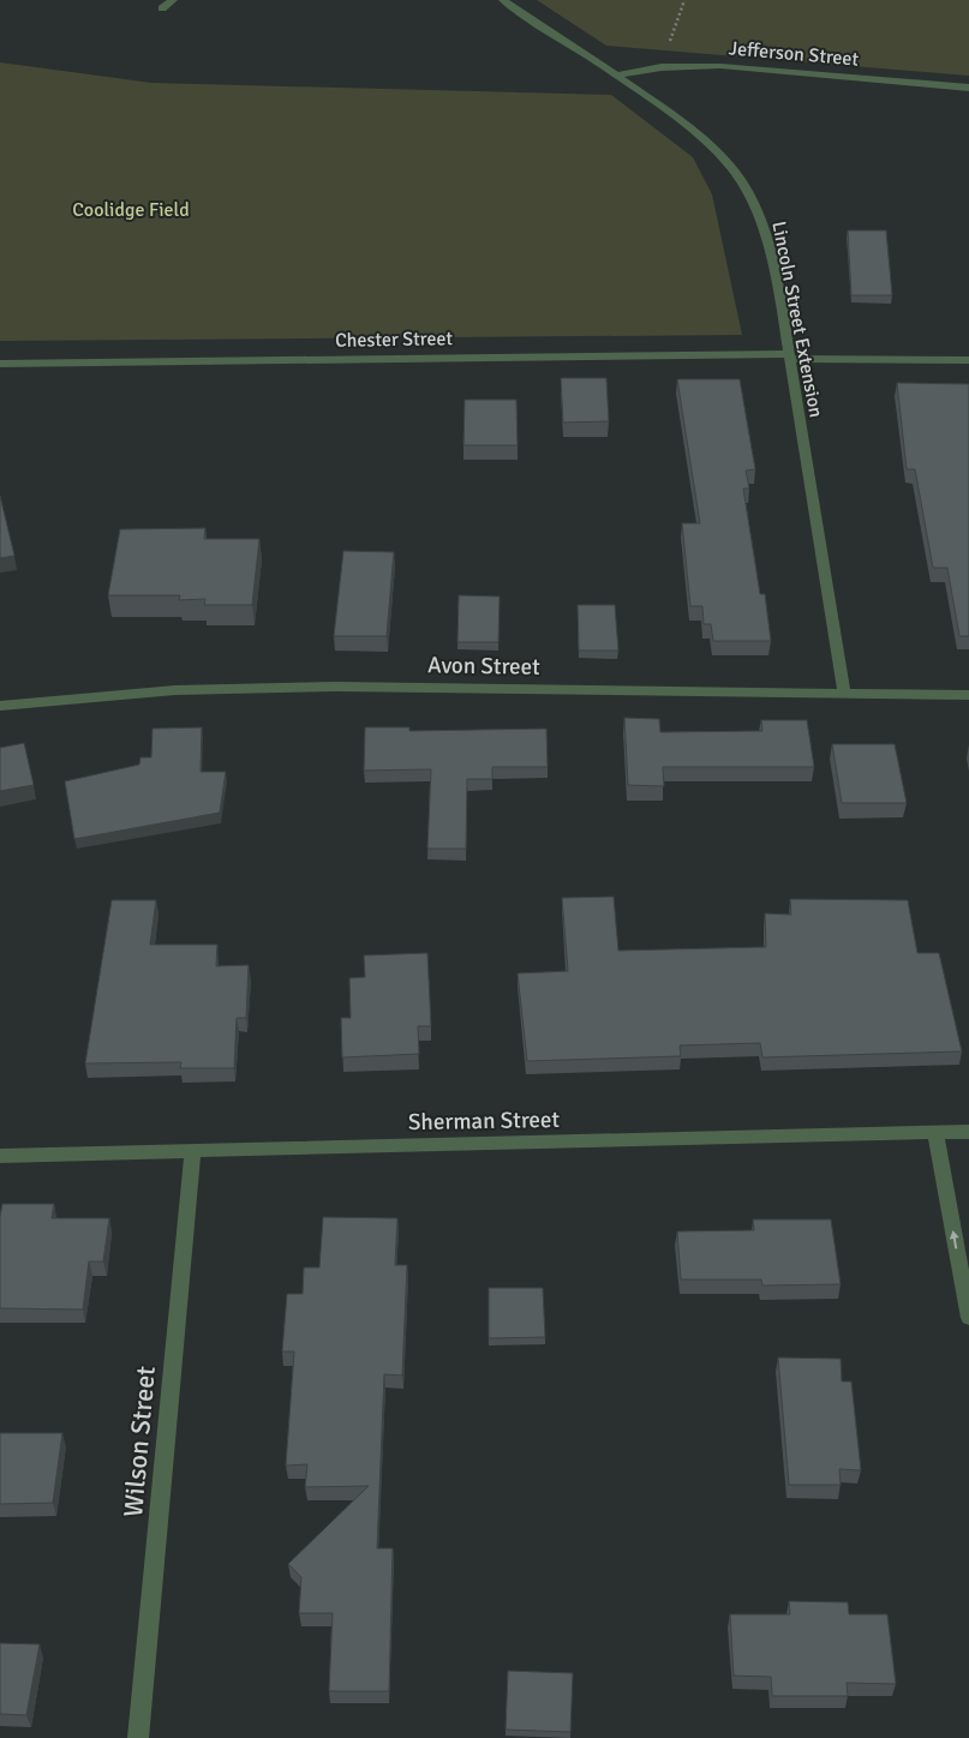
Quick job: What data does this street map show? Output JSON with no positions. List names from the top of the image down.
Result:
{
  "streets": {
    "street": [
      "Jefferson Street",
      "Lincoln Street Extension",
      "Chester Street",
      "Avon Street",
      "Sherman Street",
      "Wilson Street"
    ]
  },
  "crossings": [
    ["Jefferson Street", "Lincoln Street Extension"],
    ["Lincoln Street Extension", "Chester Street"],
    ["Lincoln Street Extension", "Avon Street"],
    ["Sherman Street", "Wilson Street"]
  ],
  "parks": ["Coolidge Field"]
}
